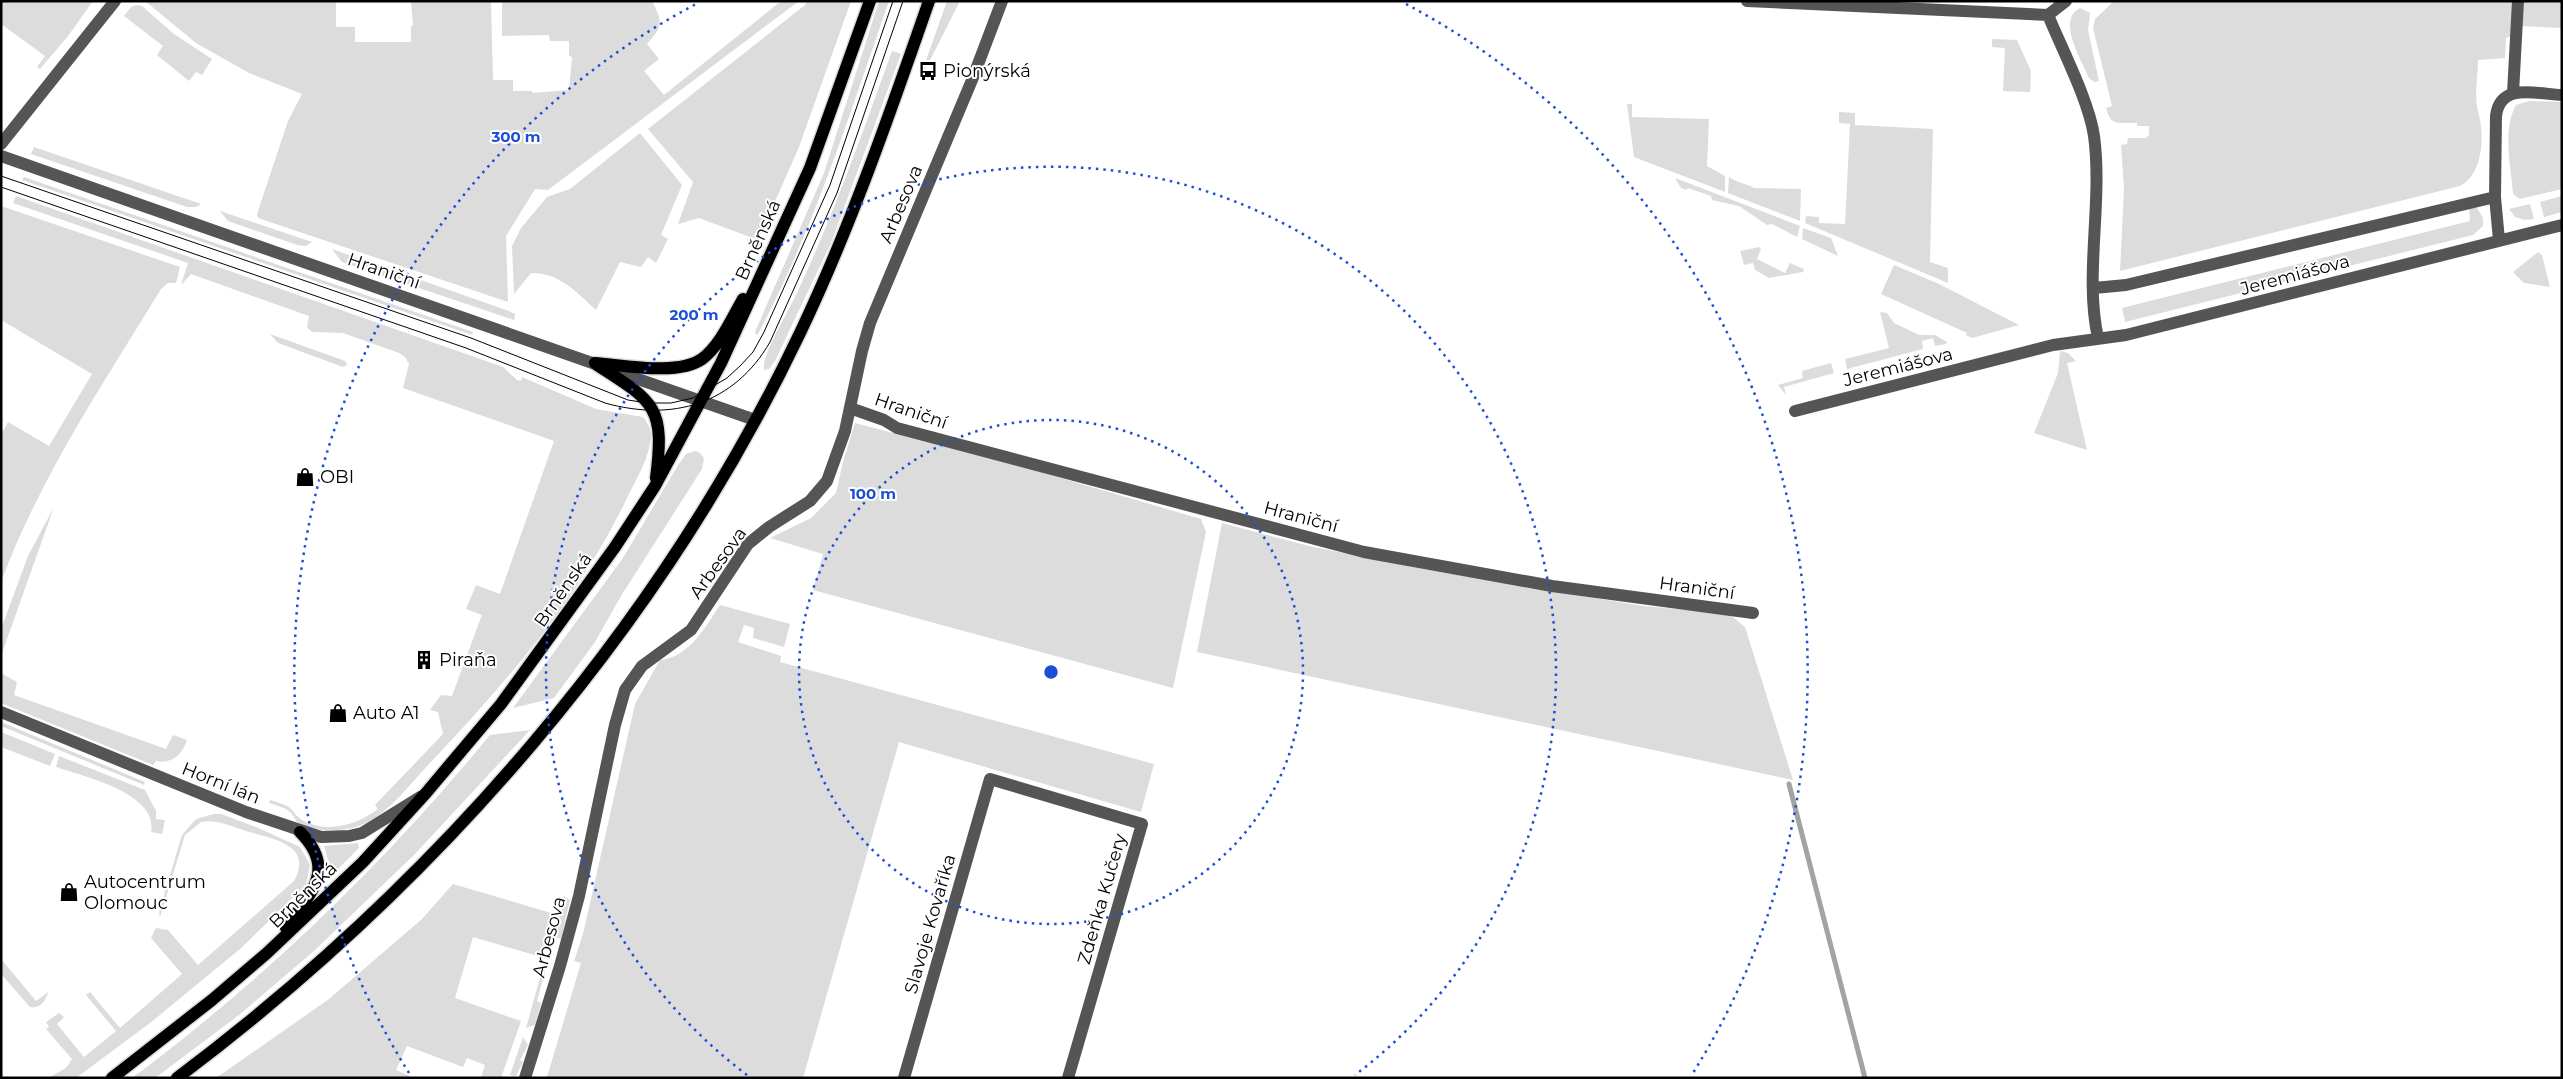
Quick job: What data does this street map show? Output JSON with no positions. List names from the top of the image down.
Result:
{
  "streets": {
    "main road": ["Brněnská"],
    "street": [
      "Arbesova",
      "Hraniční",
      "Jeremiášova",
      "Horní lán",
      "Zdeňka Kučery",
      "Slavoje Kovaříka"
    ]
  },
  "crossings": [
    ["Arbesova", "Hraniční"],
    ["Brněnská", "Hraniční"],
    ["Brněnská", "Horní lán"],
    ["Zdeňka Kučery", "Slavoje Kovaříka"]
  ],
  "places": {
    "bus stop": ["Pionýrská"],
    "shop": ["OBI", "Auto A1", "Autocentrum Olomouc"],
    "building": ["Piraňa"]
  },
  "rings": ["300 m", "200 m", "100 m"]
}
